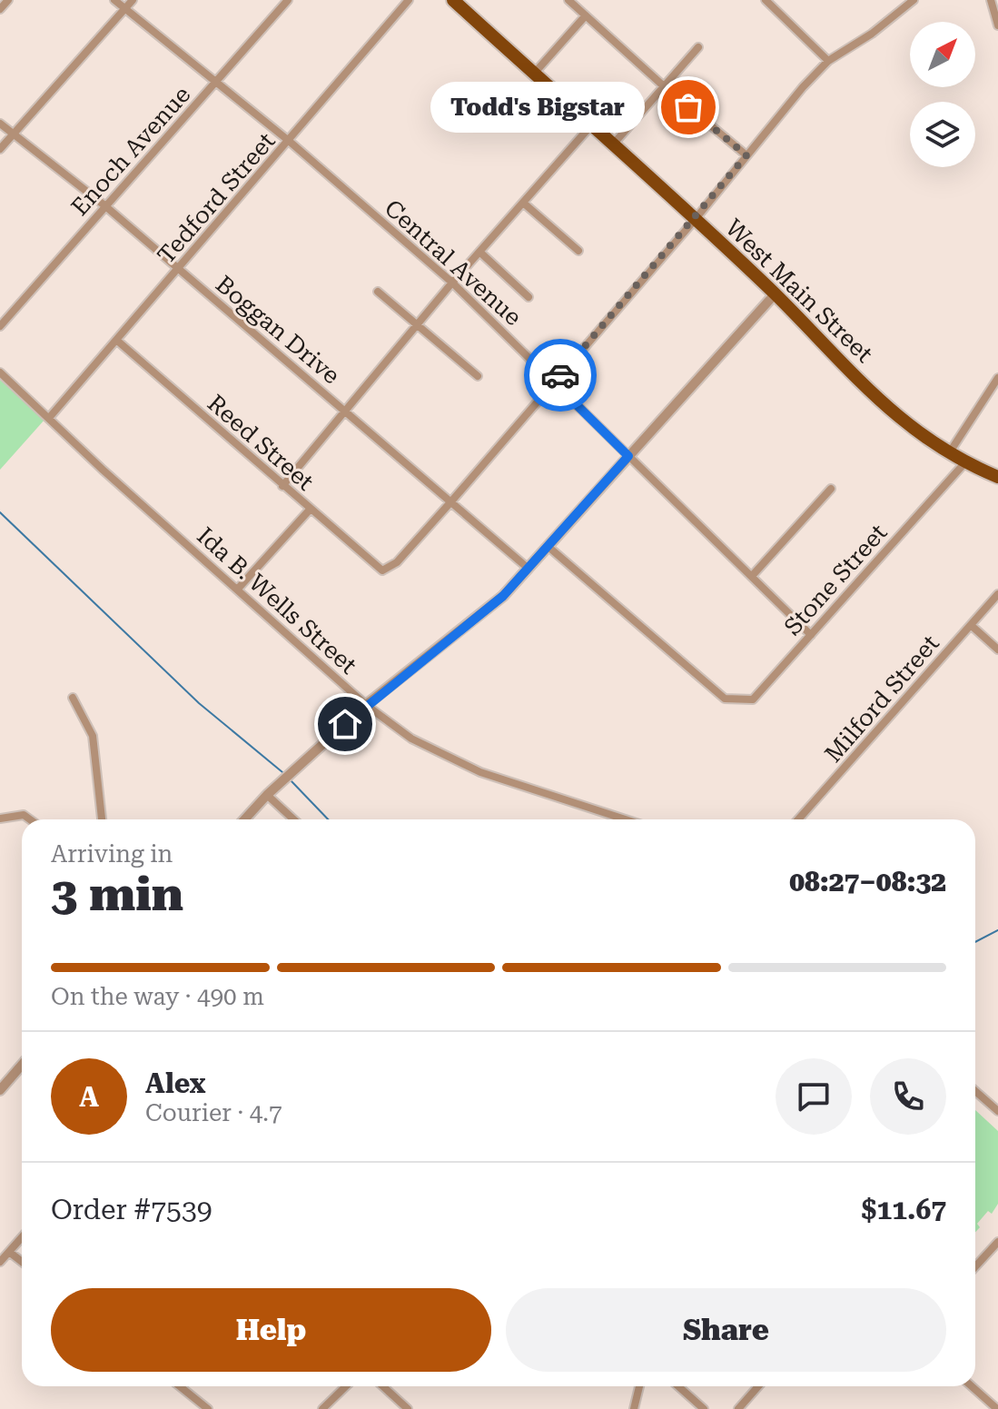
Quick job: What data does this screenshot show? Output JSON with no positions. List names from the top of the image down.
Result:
{
  "streets": {
    "main road": ["West Main Street"],
    "street": [
      "Enoch Avenue",
      "Tedford Street",
      "Central Avenue",
      "Boggan Drive",
      "Reed Street",
      "Stone Street",
      "Ida B. Wells Street",
      "Milford Street"
    ]
  },
  "crossings": [
    ["Enoch Avenue", "Central Avenue"],
    ["Enoch Avenue", "Boggan Drive"],
    ["Tedford Street", "Central Avenue"],
    ["Tedford Street", "Boggan Drive"],
    ["Tedford Street", "Reed Street"],
    ["Tedford Street", "Ida B. Wells Street"],
    ["Central Avenue", "Stone Street"],
    ["West Main Street", "Stone Street"],
    ["Boggan Drive", "Reed Street"]
  ],
  "places": ["Todd's Bigstar"],
  "north": "top right",
  "page": {
    "bubble": "Todd's Bigstar",
    "heading": ["3 min", "Arriving in", "08:27–08:32"],
    "panel": [
      "Alex",
      "Courier · 4.7",
      "Order #7539",
      "$11.67"
    ],
    "bar": "On the way · 490 m",
    "round": "A",
    "buttons": ["Help", "Share"]
  }
}
